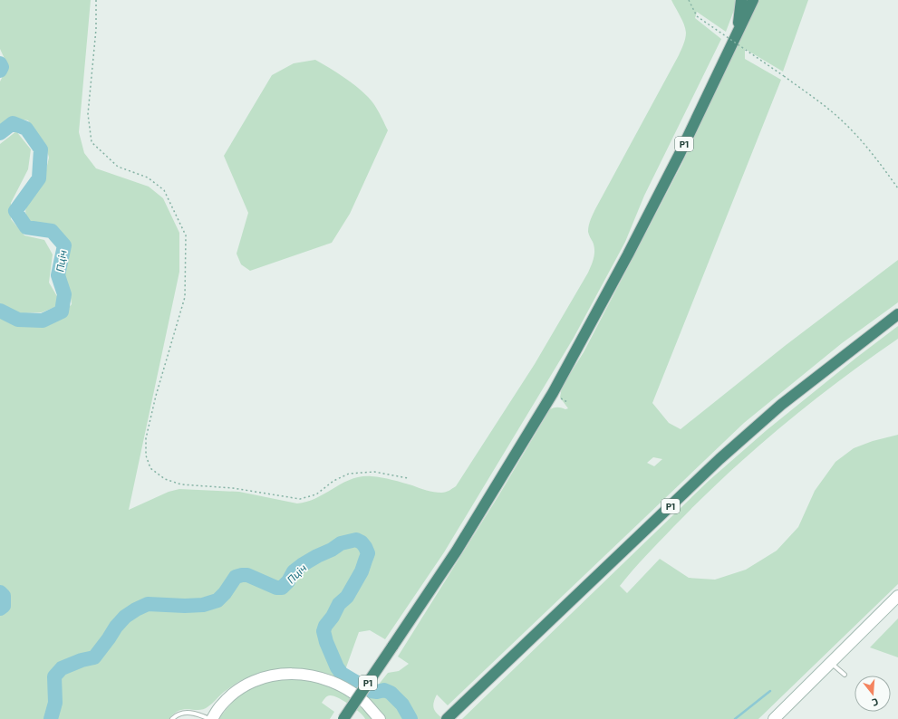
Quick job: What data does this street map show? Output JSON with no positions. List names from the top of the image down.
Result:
{
  "streets": {
    "highway": ["Р1"]
  },
  "water": ["Пціч"],
  "north": "bottom"
}
